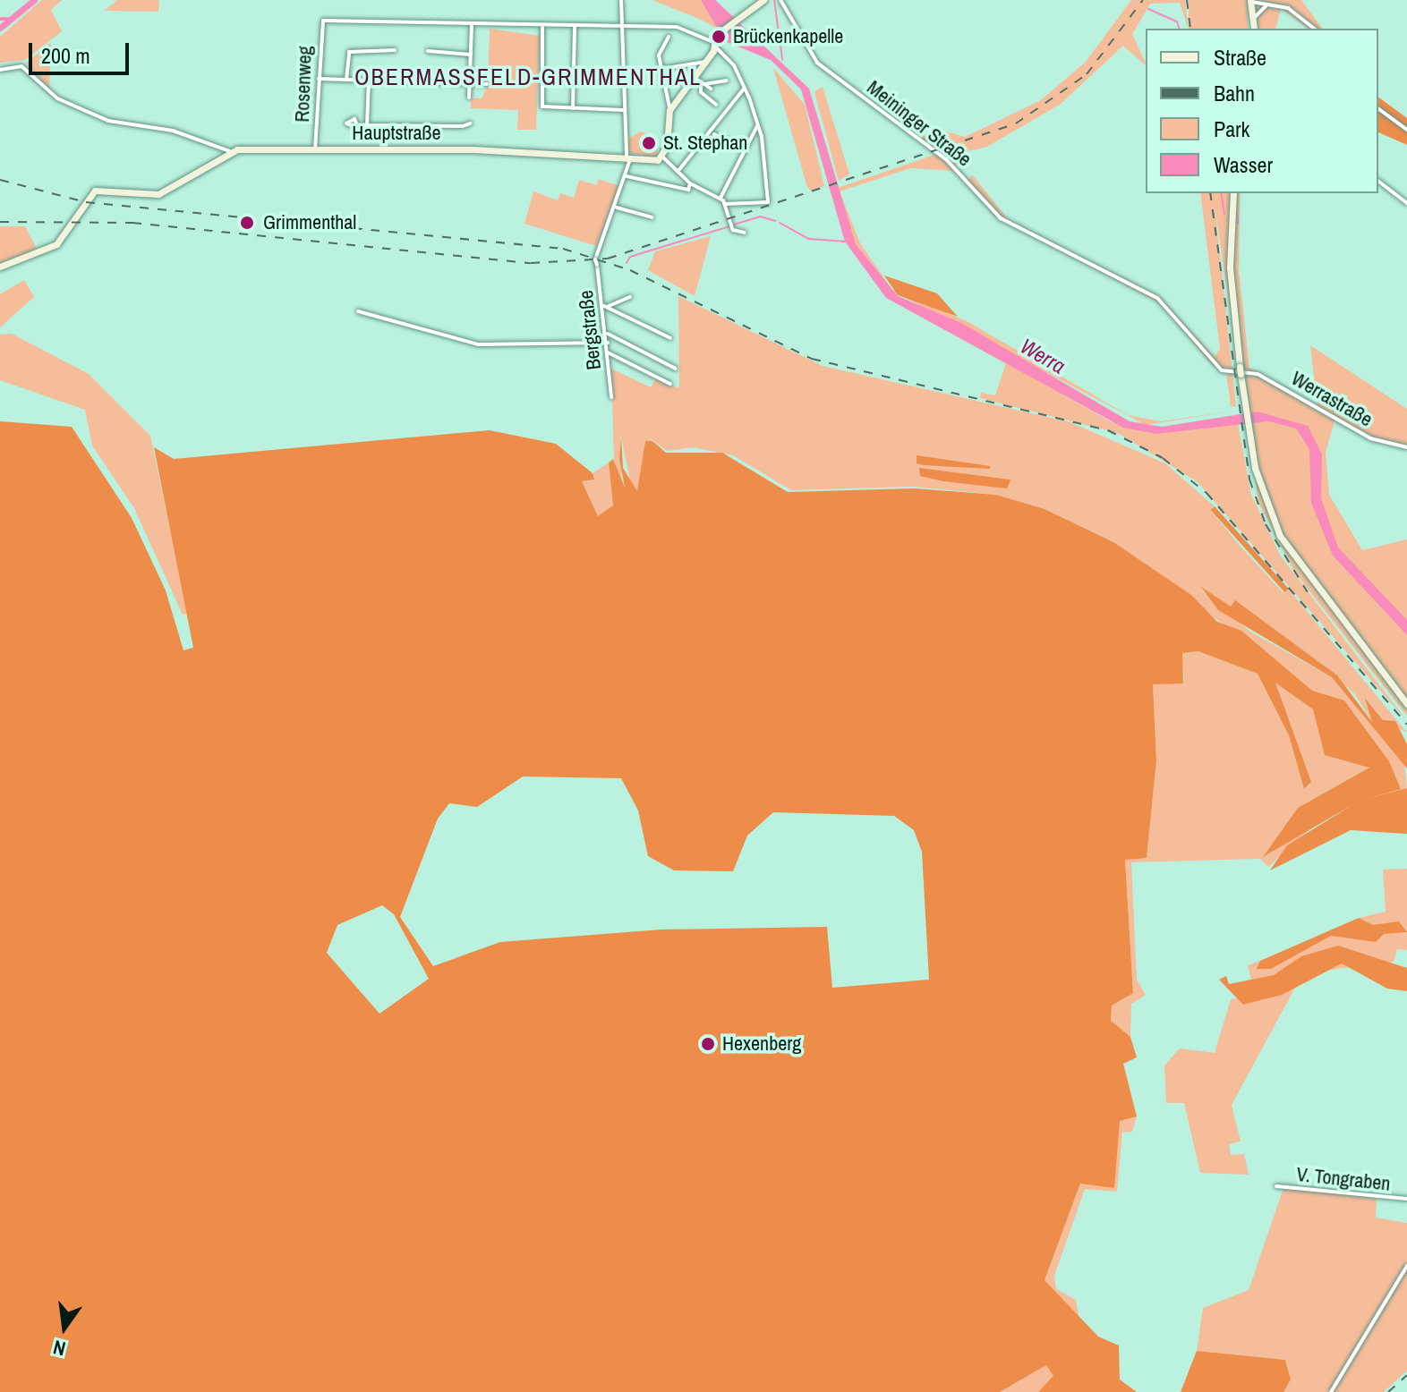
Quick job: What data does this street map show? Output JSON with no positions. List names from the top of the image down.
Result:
{
  "streets": {
    "main road": ["Hauptstraße"],
    "street": [
      "Rosenweg",
      "Meininger Straße",
      "Bergstraße",
      "Werrastraße",
      "V. Tongraben"
    ]
  },
  "crossings": [
    ["Rosenweg", "Hauptstraße"],
    ["Meininger Straße", "Werrastraße"]
  ],
  "districts": ["OBERMASSFELD-GRIMMENTHAL"],
  "water": ["Werra"],
  "places": [
    "Brückenkapelle",
    "St. Stephan",
    "Grimmenthal",
    "Hexenberg"
  ],
  "legend": [
    "Straße",
    "Bahn",
    "Park",
    "Wasser"
  ],
  "scale_bar": "200 m",
  "north": "bottom"
}
